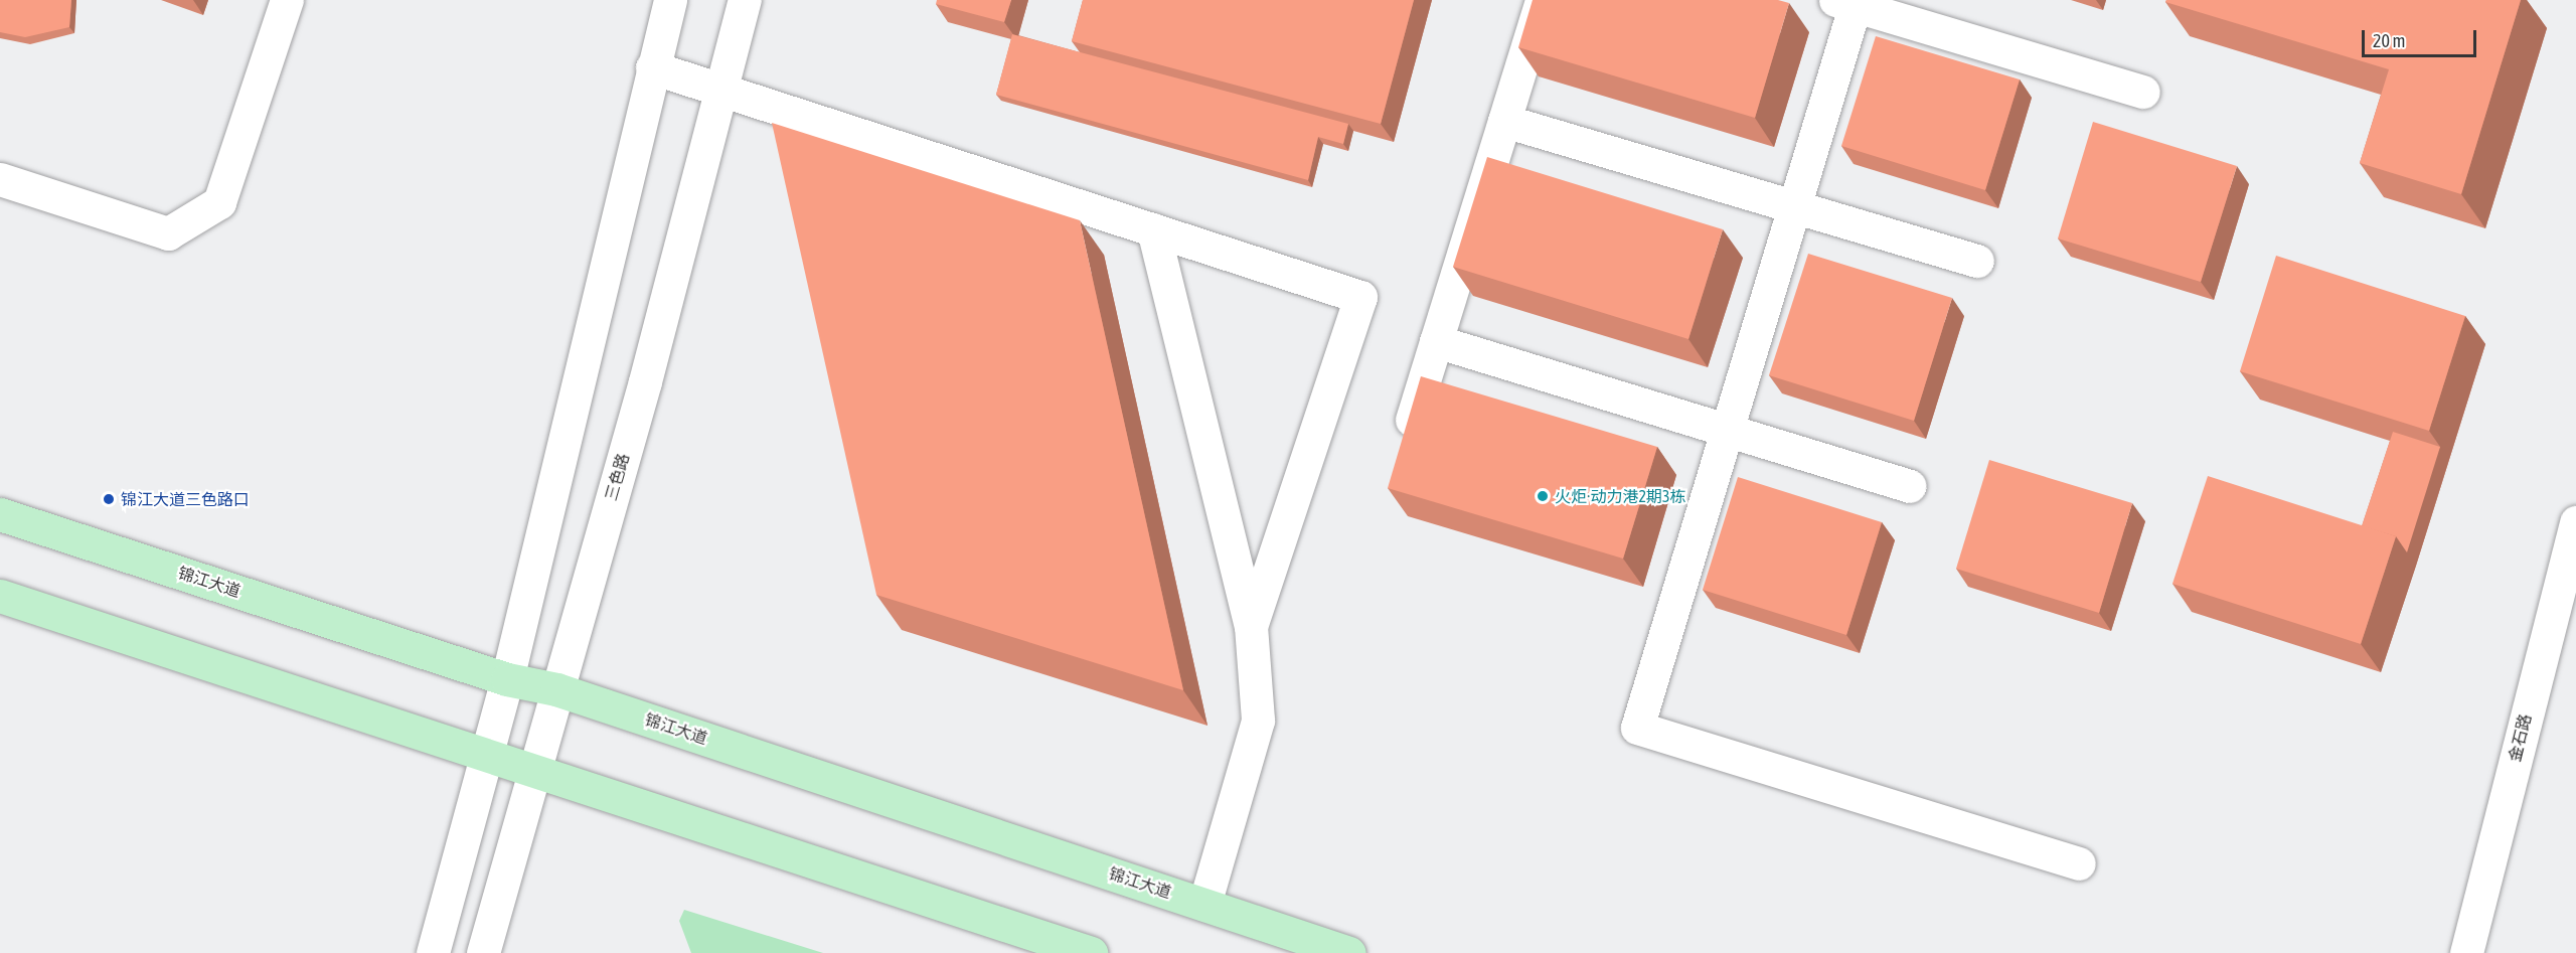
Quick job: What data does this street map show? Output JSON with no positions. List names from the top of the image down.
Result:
{
  "streets": {
    "main road": ["锦江大道"],
    "street": ["三色路", "金石路"]
  },
  "crossings": [
    ["三色路", "锦江大道"]
  ],
  "places": ["火炬·动力港2期3栋", "锦江大道三色路口"],
  "scale_bar": "20 m"
}
